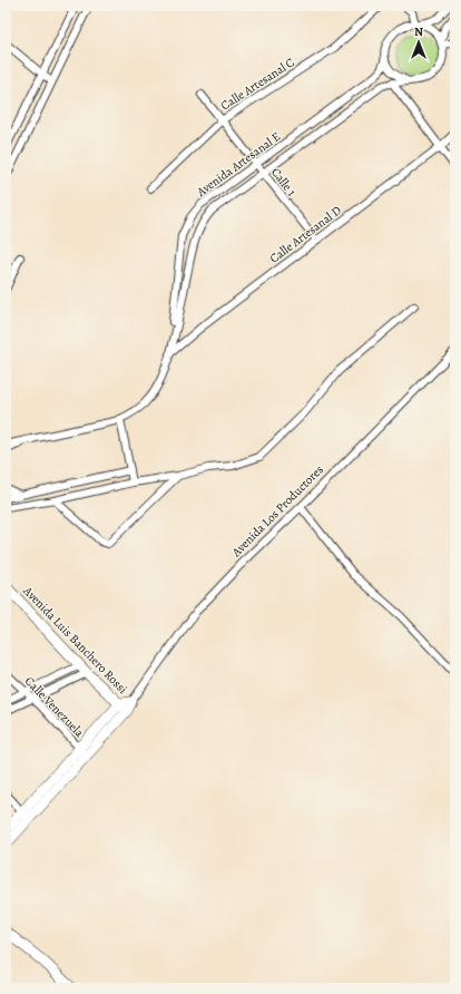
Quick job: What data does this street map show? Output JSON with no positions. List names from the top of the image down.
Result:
{
  "streets": {
    "street": [
      "Calle Artesanal C",
      "Avenida Artesanal E",
      "Calle 1",
      "Calle Artesanal D",
      "Avenida Los Productores",
      "Avenida Luis Banchero Rossi",
      "Calle Venezuela"
    ]
  },
  "crossings": [
    ["Calle Artesanal C", "Calle 1"],
    ["Avenida Artesanal E", "Calle 1"],
    ["Avenida Artesanal E", "Calle Artesanal D"],
    ["Calle 1", "Calle Artesanal D"],
    ["Avenida Los Productores", "Avenida Luis Banchero Rossi"],
    ["Avenida Los Productores", "Calle Venezuela"]
  ],
  "north": "top"
}
